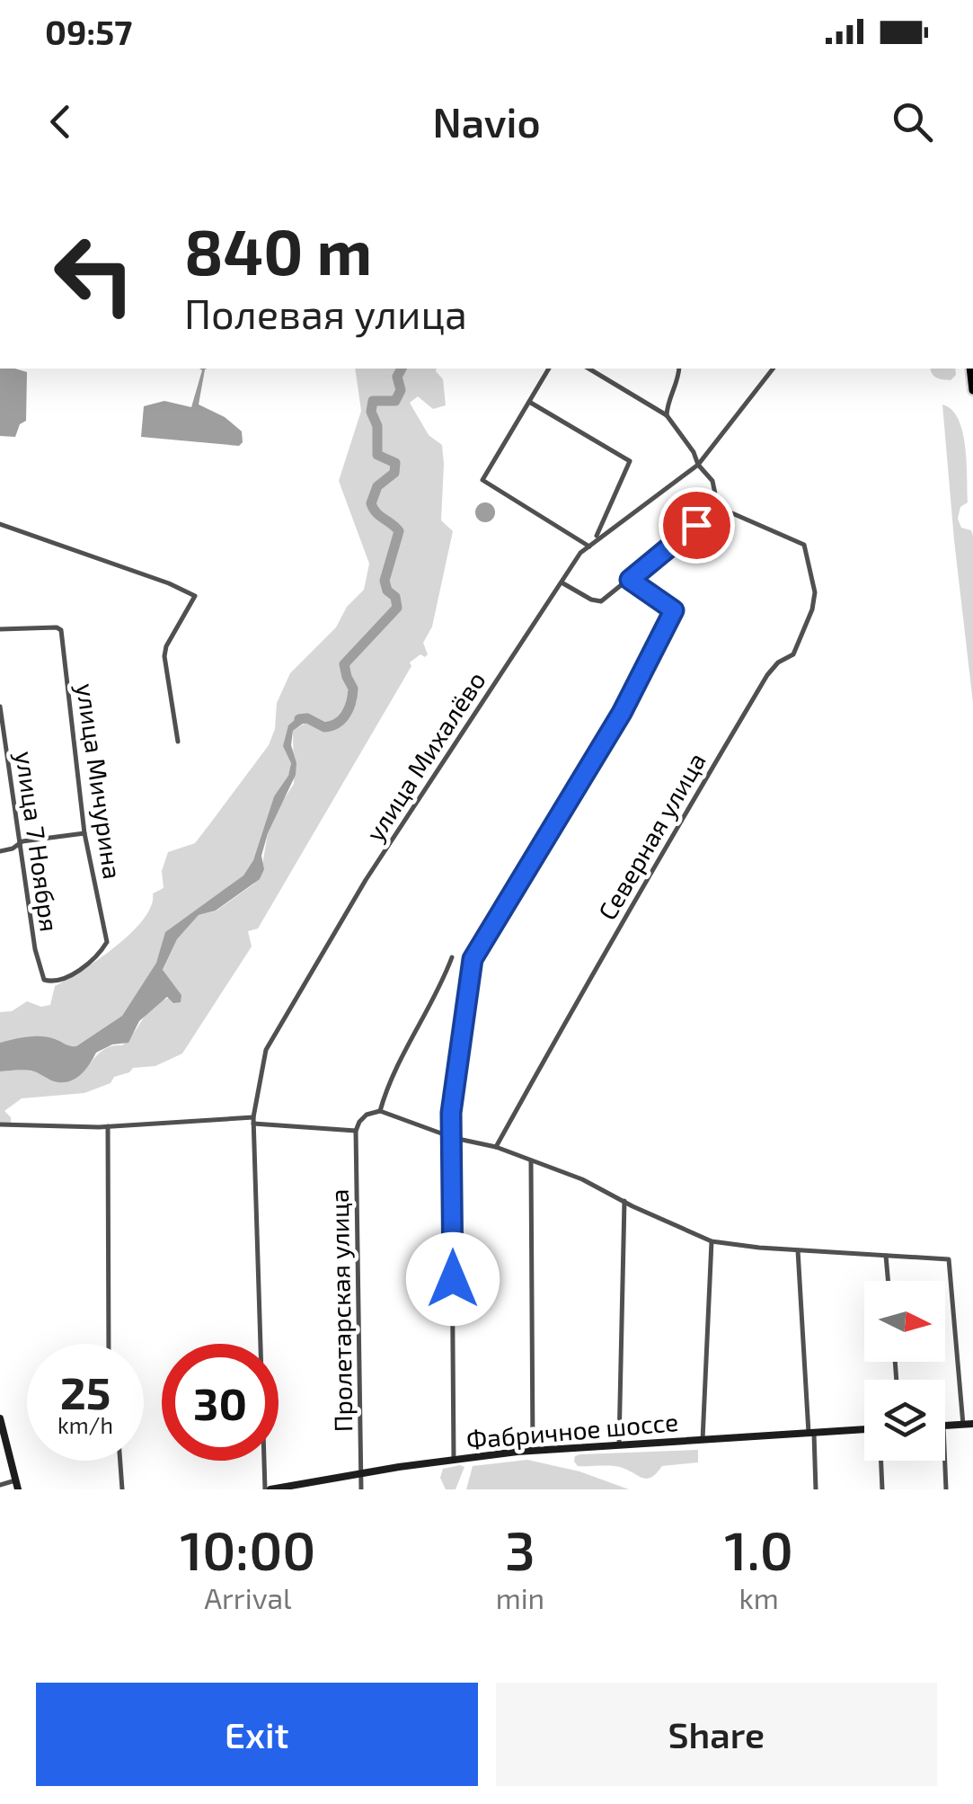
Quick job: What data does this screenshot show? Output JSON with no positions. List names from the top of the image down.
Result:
{
  "streets": {
    "main road": ["Фабричное шоссе"],
    "street": [
      "улица Михалёво",
      "улица Мичурина",
      "Северная улица",
      "улица 7 Ноября",
      "Пролетарская улица"
    ]
  },
  "crossings": [
    ["улица Михалёво", "Фабричное шоссе"],
    ["улица Мичурина", "улица 7 Ноября"],
    ["Пролетарская улица", "Фабричное шоссе"]
  ],
  "north": "right",
  "page": {
    "status": "09:57",
    "header": "Navio",
    "turn": ["840 m", "Полевая улица"],
    "speed": "25 km/h",
    "limit": "30",
    "eta": [
      "10:00",
      "Arrival",
      "3",
      "min",
      "1.0",
      "km"
    ],
    "buttons": ["Exit", "Share"]
  }
}
